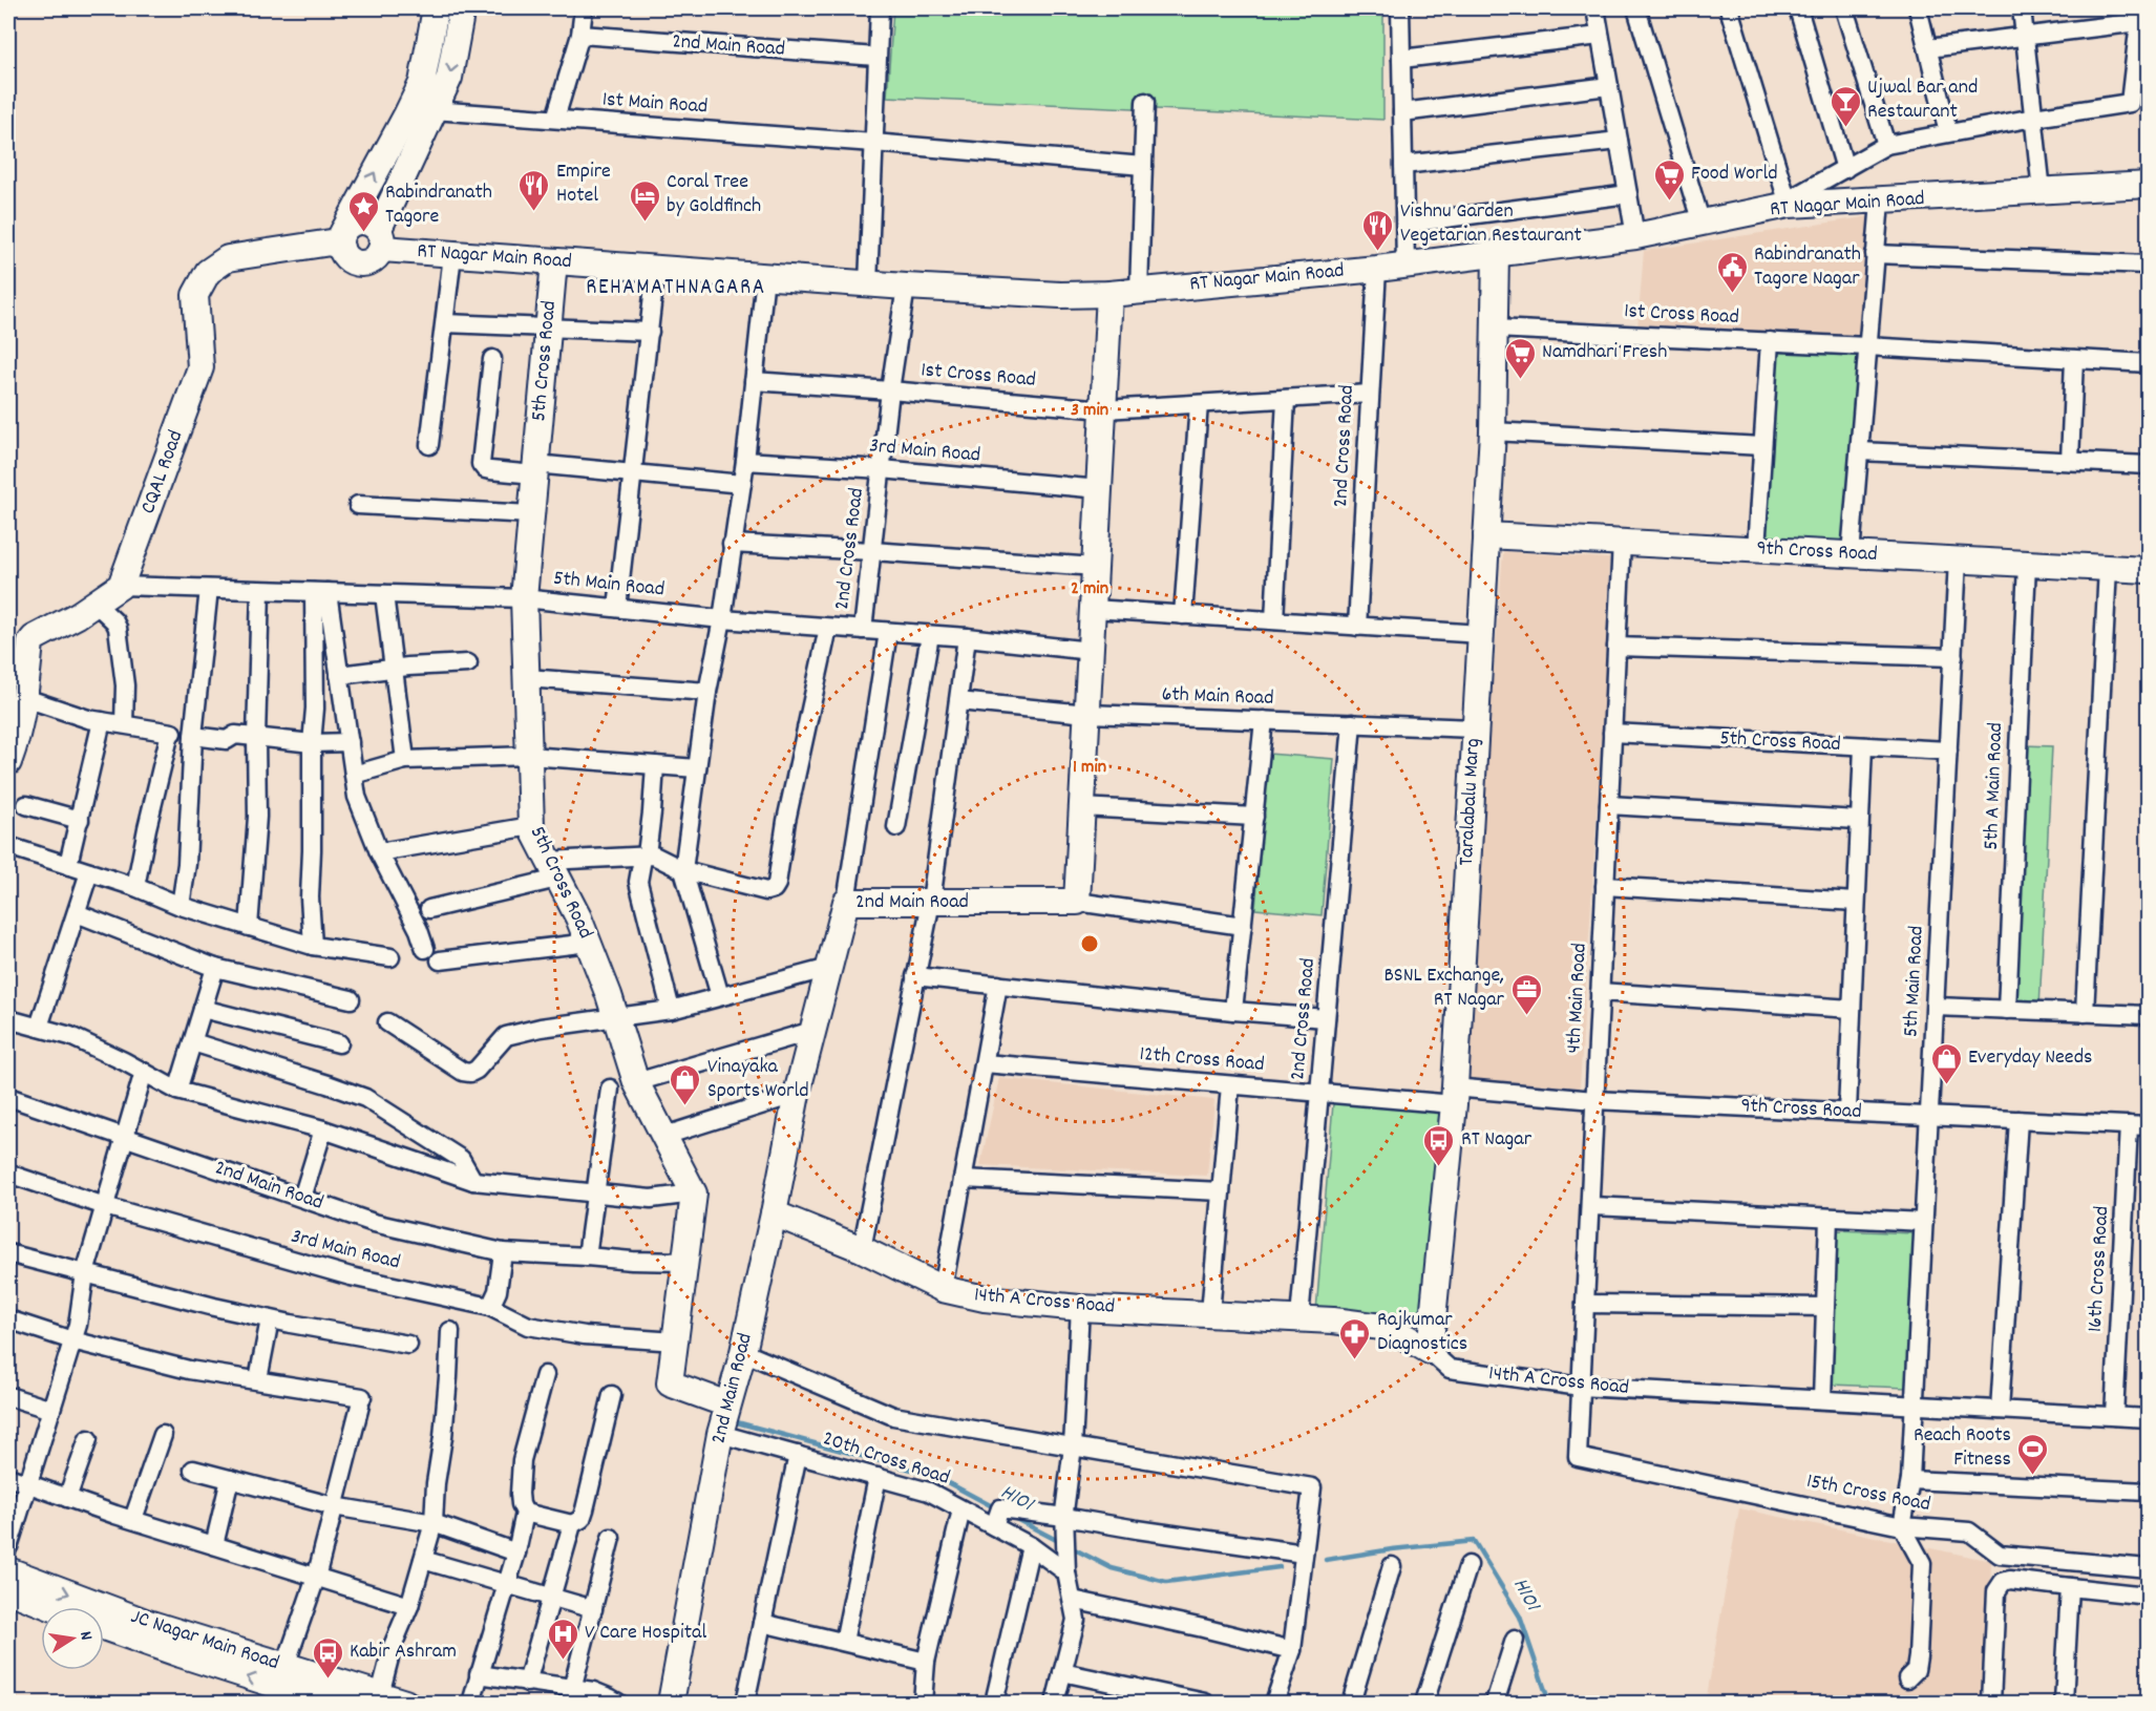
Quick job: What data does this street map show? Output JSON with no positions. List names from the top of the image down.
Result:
{
  "streets": {
    "street": [
      "2nd Main Road",
      "1st Main Road",
      "RT Nagar Main Road",
      "1st Cross Road",
      "5th Cross Road",
      "2nd Cross Road",
      "3rd Main Road",
      "CQAL Road",
      "9th Cross Road",
      "5th Main Road",
      "6th Main Road",
      "5th A Main Road",
      "Taralabalu Marg",
      "4th Main Road",
      "12th Cross Road",
      "16th Cross Road",
      "14th A Cross Road",
      "20th Cross Road",
      "15th Cross Road",
      "JC Nagar Main Road"
    ]
  },
  "crossings": [
    ["2nd Main Road", "14th A Cross Road"],
    ["2nd Main Road", "20th Cross Road"],
    ["RT Nagar Main Road", "5th Cross Road"],
    ["RT Nagar Main Road", "2nd Cross Road"],
    ["RT Nagar Main Road", "CQAL Road"],
    ["RT Nagar Main Road", "Taralabalu Marg"],
    ["1st Cross Road", "2nd Cross Road"],
    ["1st Cross Road", "Taralabalu Marg"],
    ["5th Cross Road", "5th Main Road"],
    ["5th Cross Road", "4th Main Road"],
    ["2nd Cross Road", "3rd Main Road"],
    ["2nd Cross Road", "5th Main Road"],
    ["2nd Cross Road", "6th Main Road"],
    ["2nd Cross Road", "12th Cross Road"],
    ["2nd Cross Road", "14th A Cross Road"],
    ["CQAL Road", "5th Main Road"],
    ["9th Cross Road", "5th Main Road"],
    ["9th Cross Road", "5th A Main Road"],
    ["9th Cross Road", "Taralabalu Marg"],
    ["9th Cross Road", "4th Main Road"],
    ["9th Cross Road", "12th Cross Road"],
    ["9th Cross Road", "16th Cross Road"],
    ["5th Main Road", "14th A Cross Road"],
    ["5th Main Road", "15th Cross Road"],
    ["6th Main Road", "Taralabalu Marg"],
    ["Taralabalu Marg", "12th Cross Road"],
    ["Taralabalu Marg", "14th A Cross Road"],
    ["4th Main Road", "14th A Cross Road"],
    ["4th Main Road", "15th Cross Road"],
    ["16th Cross Road", "14th A Cross Road"]
  ],
  "districts": ["REHAMATHNAGARA"],
  "water": ["H101"],
  "places": {
    "bar": ["Ujwal Bar and Restaurant"],
    "supermarket": ["Food World", "Namdhari Fresh"],
    "restaurant": ["Empire Hotel", "Vishnu Garden Vegetarian Restaurant"],
    "hotel": ["Coral Tree by Goldfinch"],
    "place": ["Rabindranath Tagore"],
    "public building": ["Rabindranath Tagore Nagar"],
    "office": ["BSNL Exchange, RT Nagar"],
    "shop": ["Everyday Needs", "Vinayaka Sports World"],
    "bus stop": ["RT Nagar", "Kabir Ashram"],
    "pharmacy": ["Rajkumar Diagnostics"],
    "sports": ["Reach Roots Fitness"],
    "hospital": ["V Care Hospital"]
  },
  "north": "right",
  "rings": ["3 min", "2 min", "1 min"]
}
